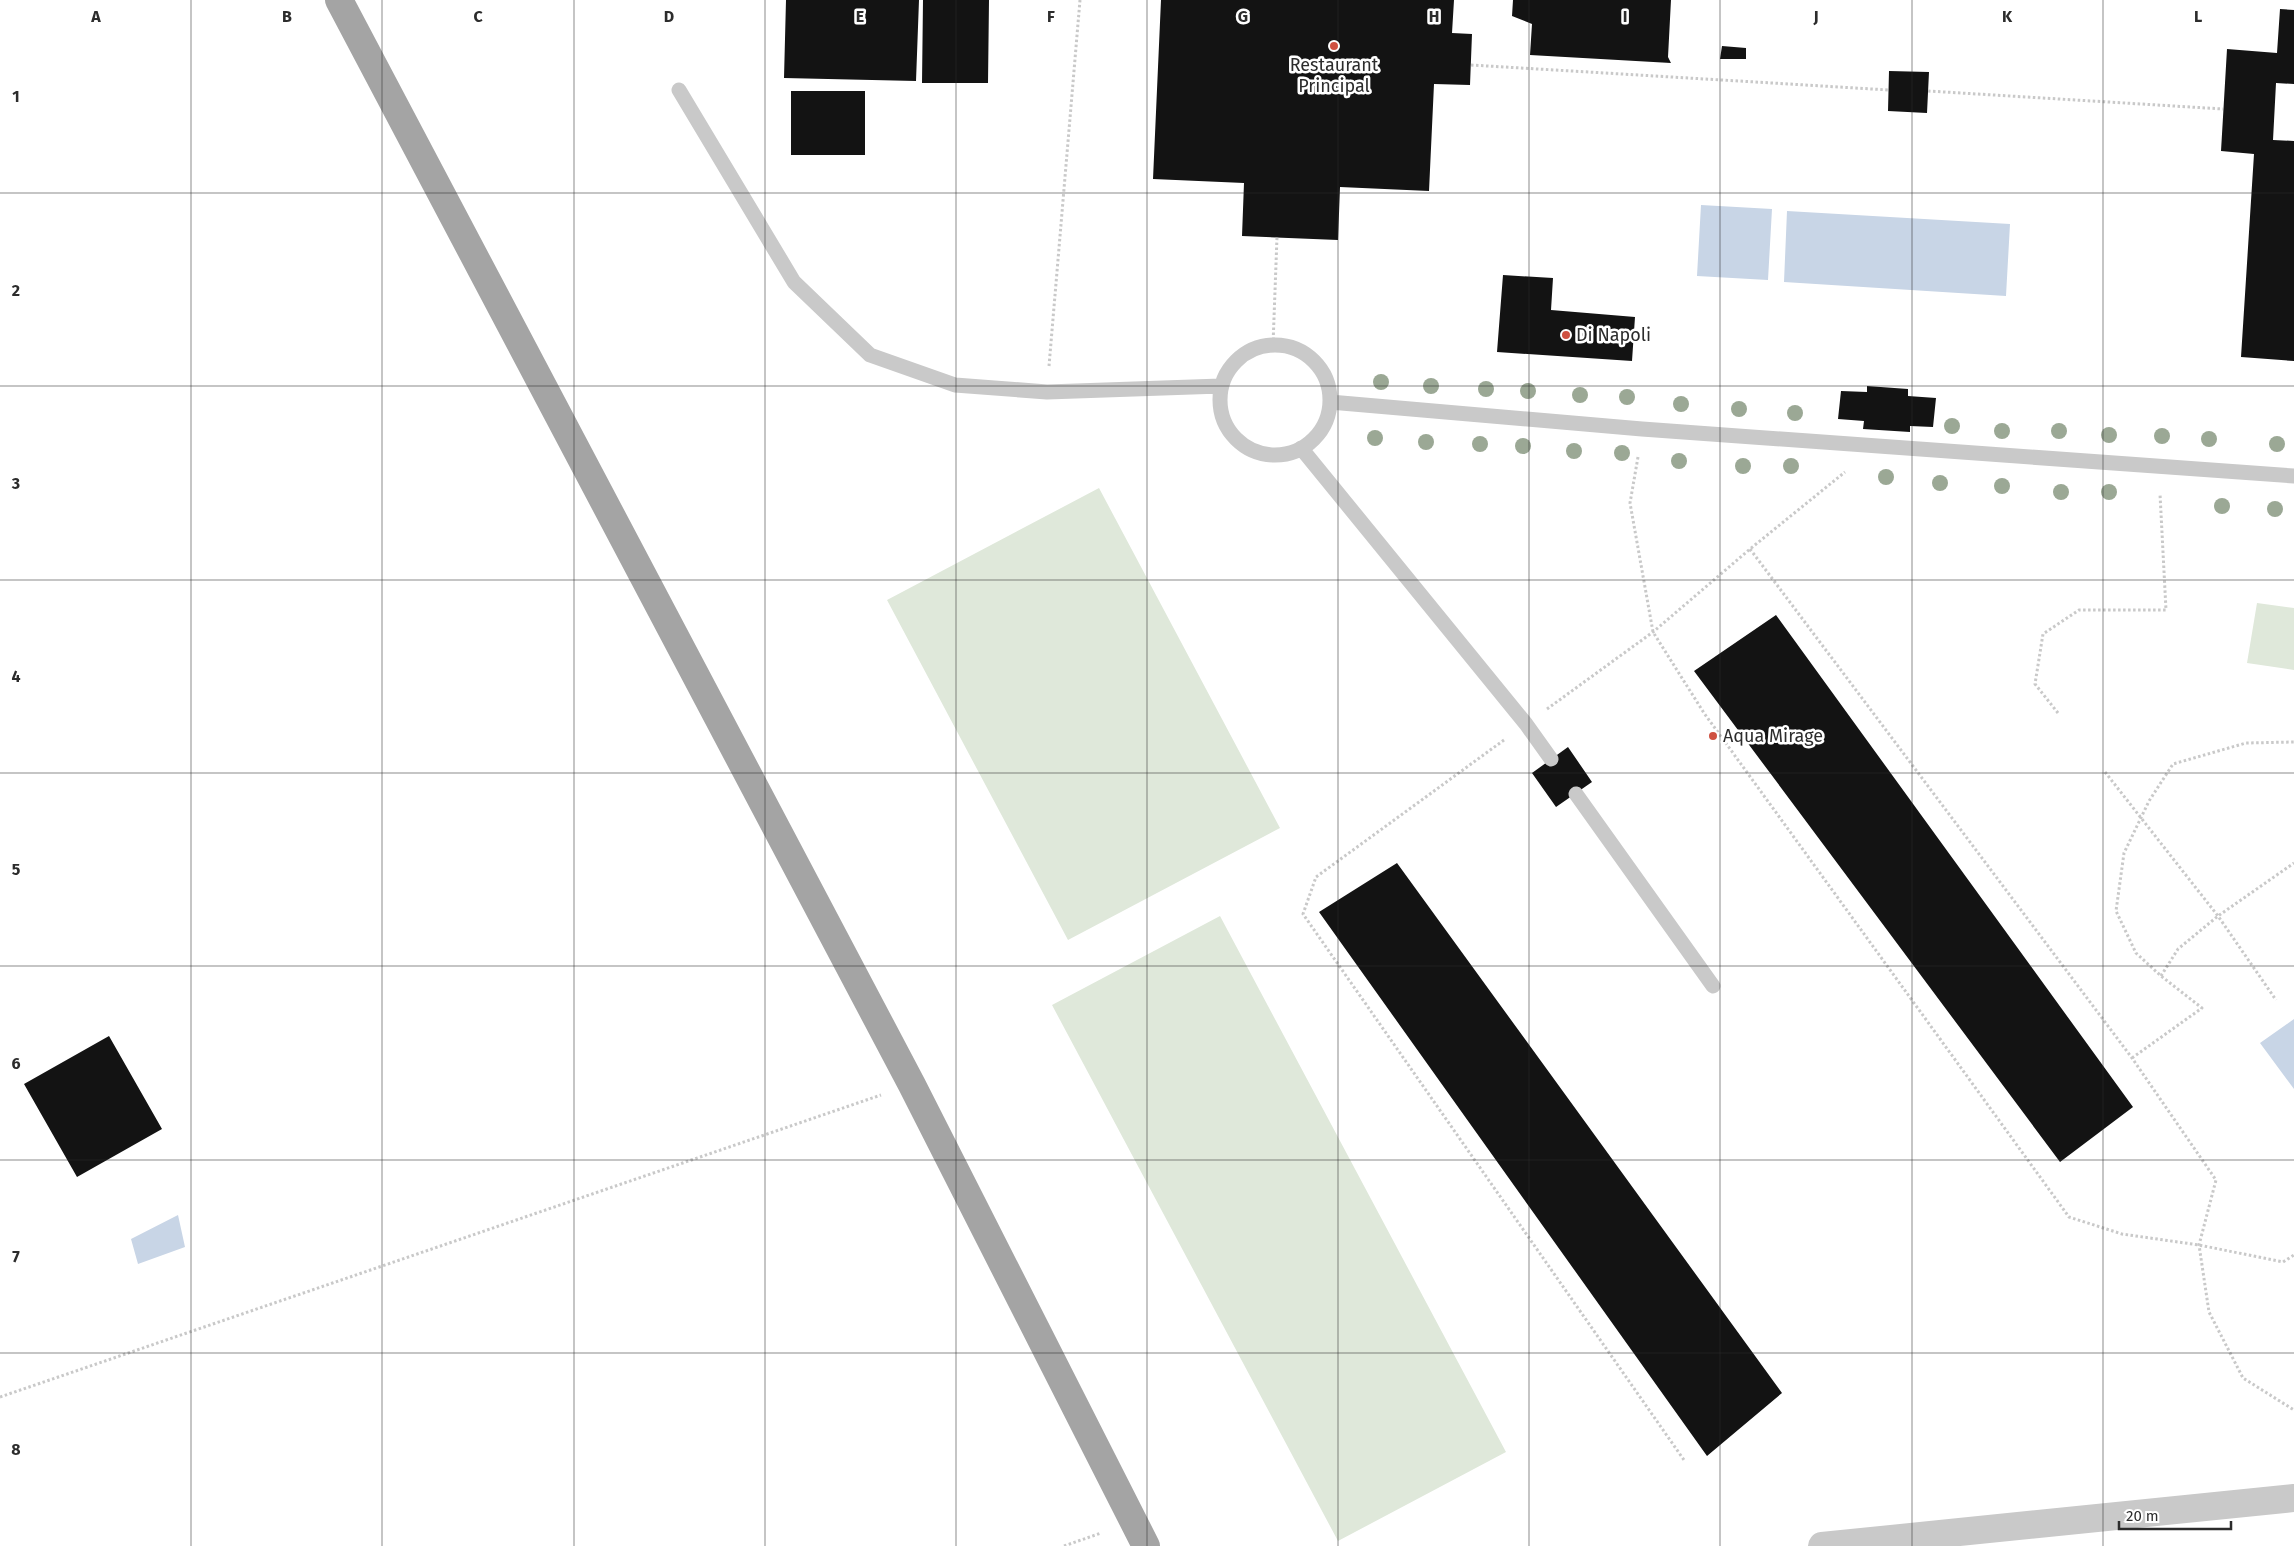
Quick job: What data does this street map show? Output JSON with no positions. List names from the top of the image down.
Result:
{
  "places": ["Restaurant Principal", "Di Napoli", "Aqua Mirage"],
  "scale_bar": "20 m",
  "grid": {
    "columns": [
      "A",
      "B",
      "C",
      "D",
      "E",
      "F",
      "G",
      "H",
      "I",
      "J",
      "K",
      "L"
    ],
    "rows": [
      "1",
      "2",
      "3",
      "4",
      "5",
      "6",
      "7",
      "8"
    ]
  }
}
